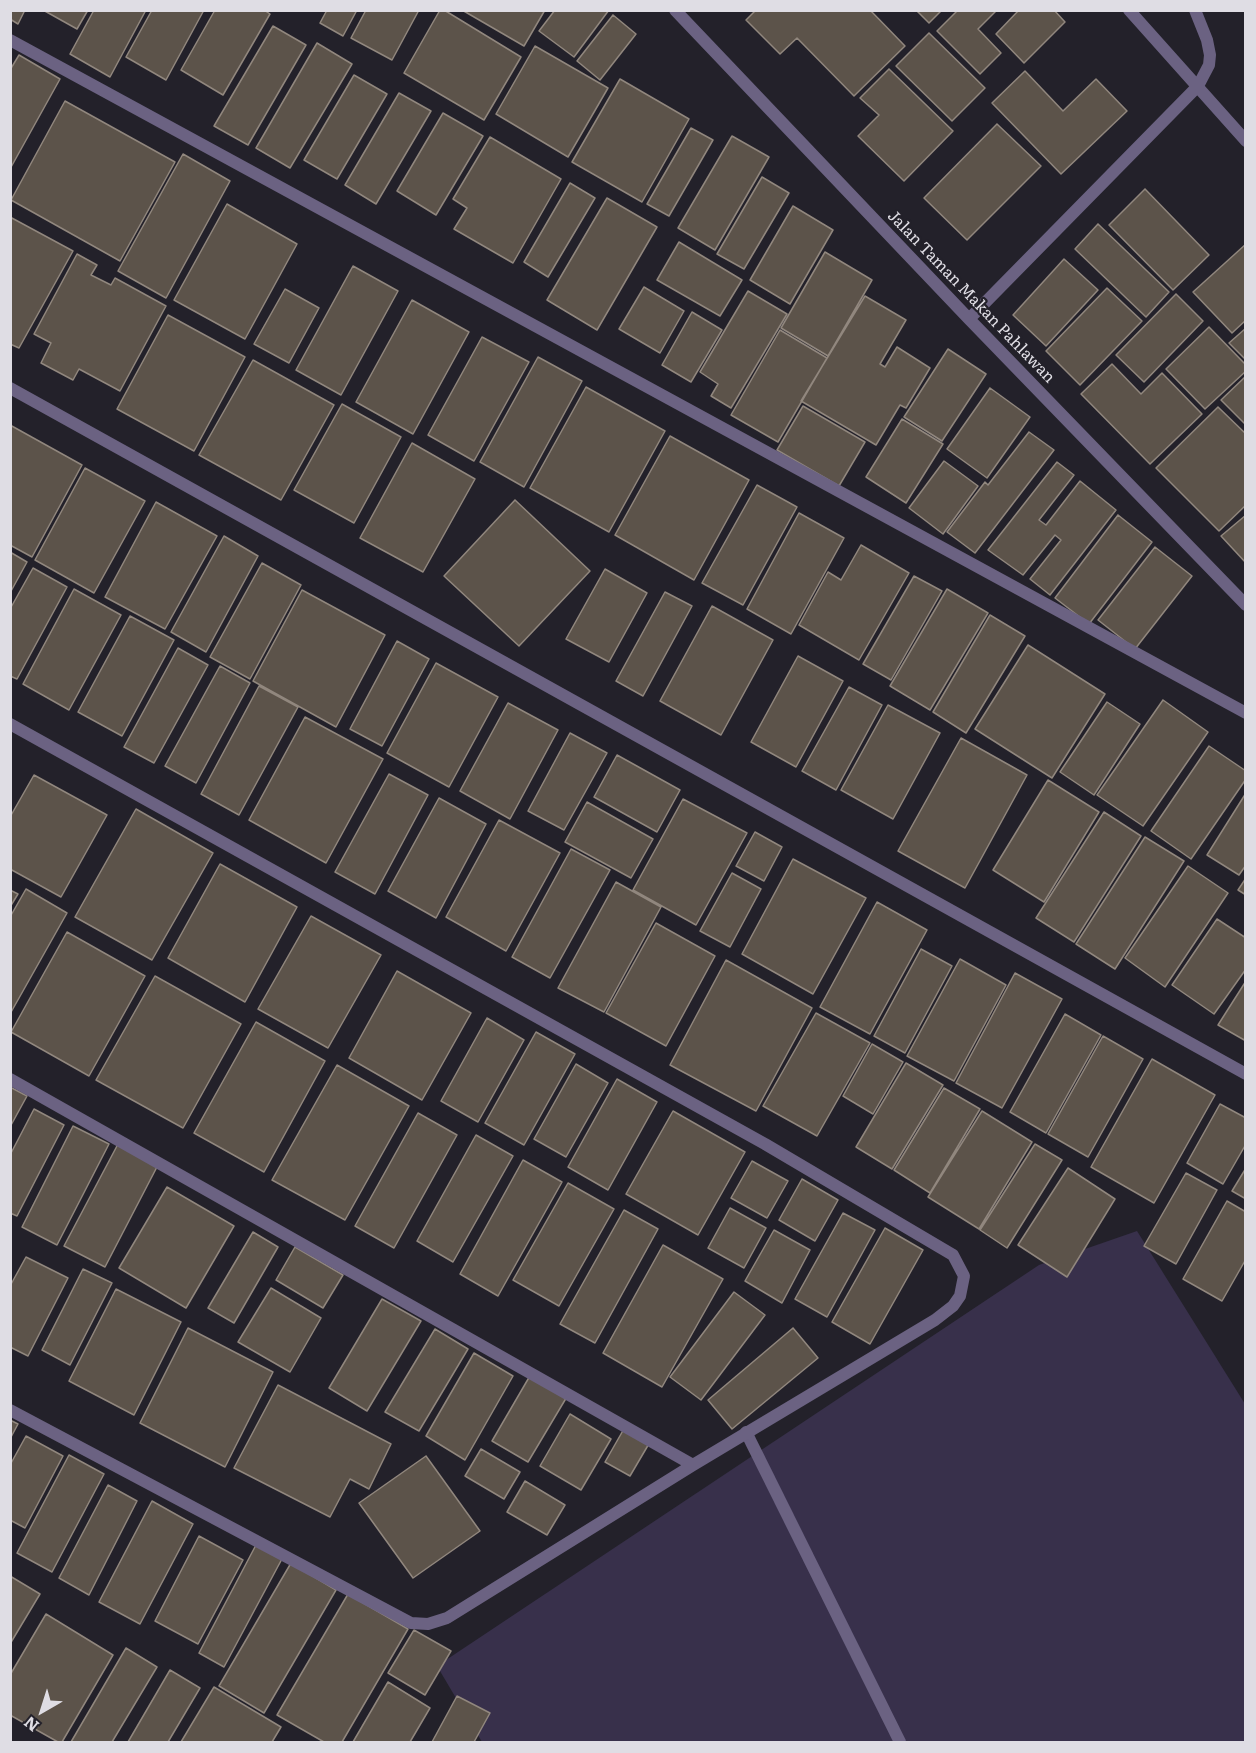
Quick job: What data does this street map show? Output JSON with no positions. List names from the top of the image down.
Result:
{
  "streets": {
    "street": ["Jalan Taman Makan Pahlawan"]
  },
  "north": "bottom left"
}
